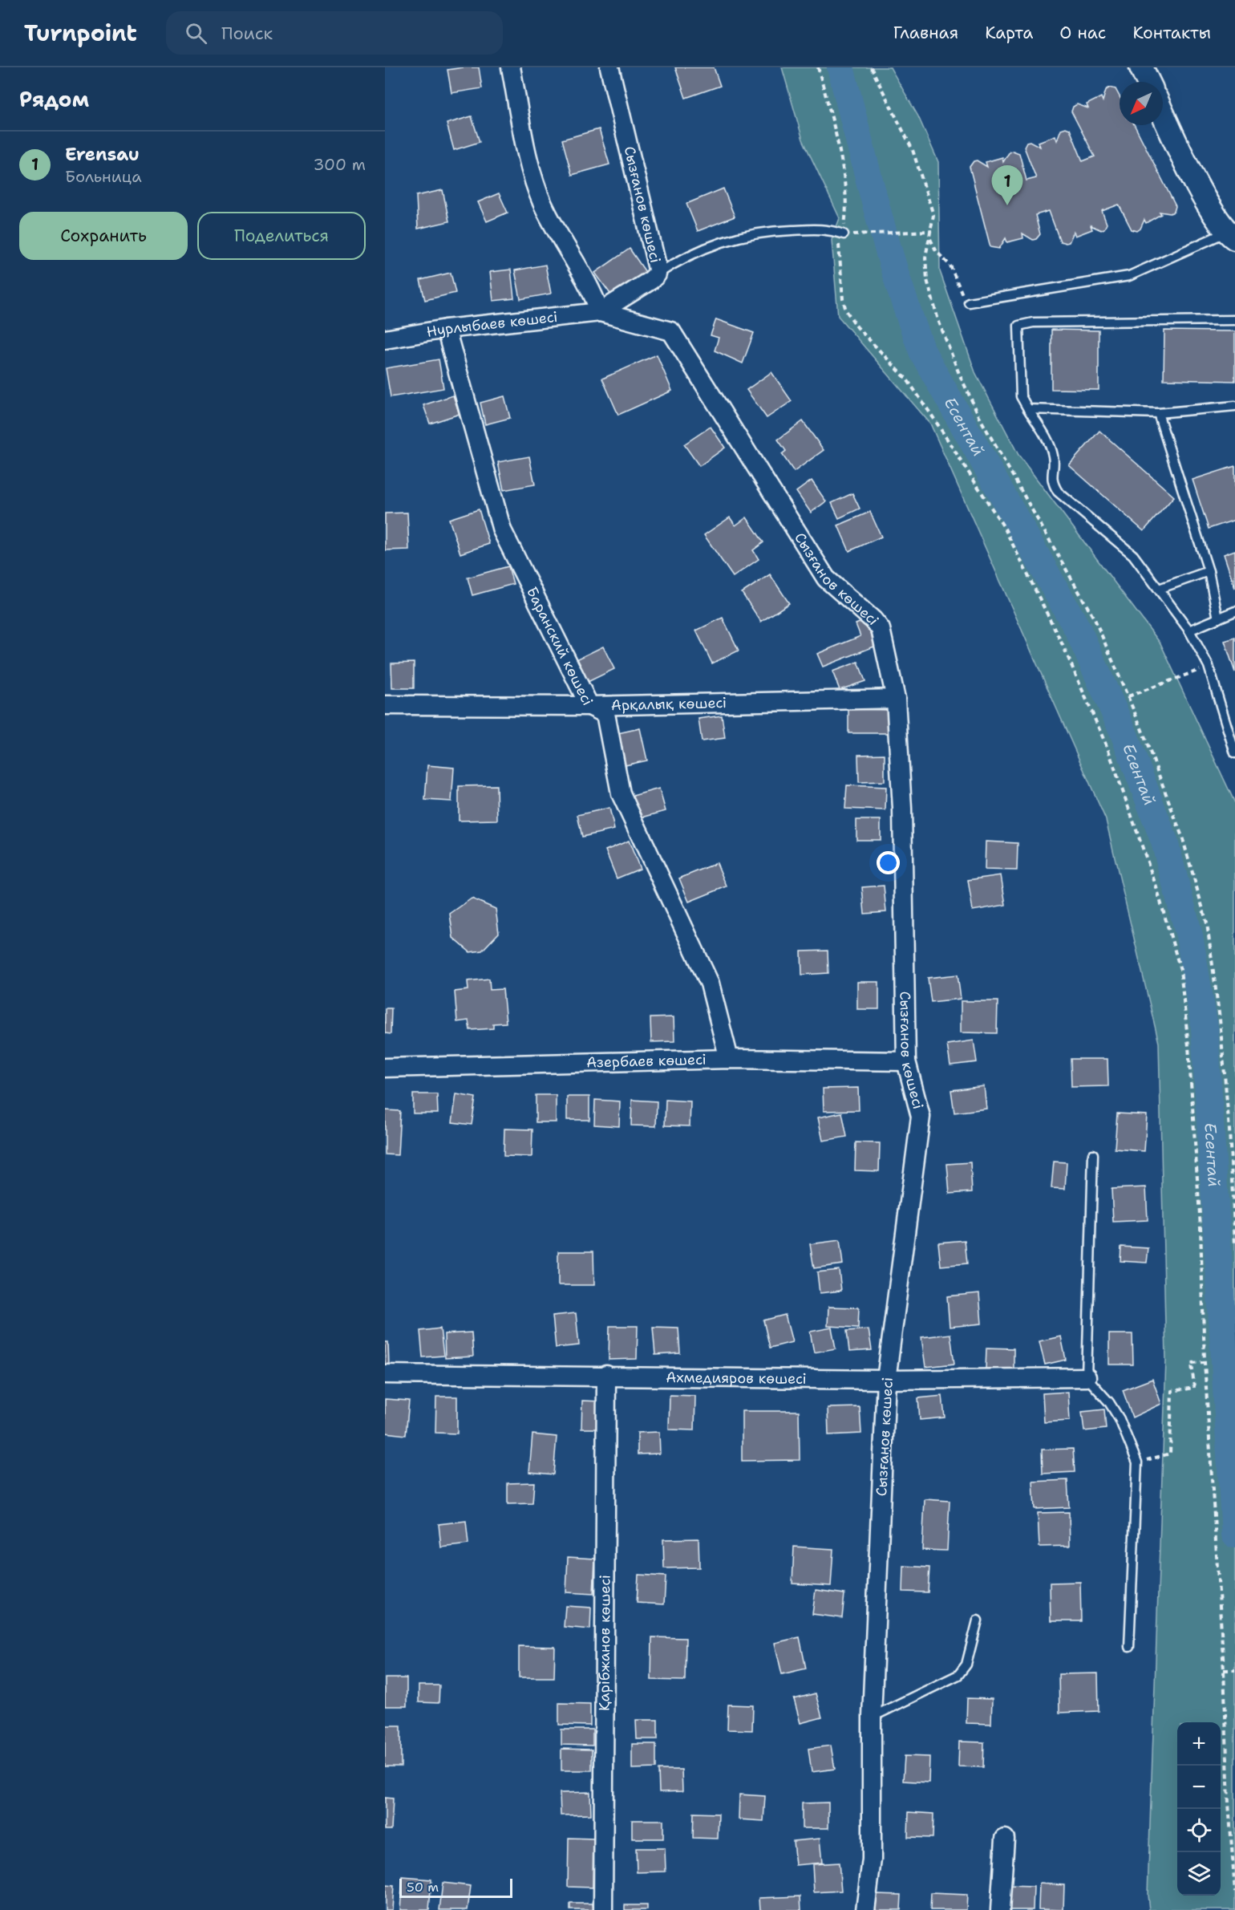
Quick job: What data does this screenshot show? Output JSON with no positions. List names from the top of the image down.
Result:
{
  "streets": {
    "street": [
      "Сызғанов көшесі",
      "Нурлыбаев көшесі",
      "Баранский көшесі",
      "Арқалық көшесі",
      "Азербаев көшесі",
      "Ахмедияров көшесі",
      "Қарібжанов көшесі"
    ]
  },
  "crossings": [
    ["Сызғанов көшесі", "Нурлыбаев көшесі"],
    ["Сызғанов көшесі", "Арқалық көшесі"],
    ["Сызғанов көшесі", "Азербаев көшесі"],
    ["Сызғанов көшесі", "Ахмедияров көшесі"],
    ["Нурлыбаев көшесі", "Баранский көшесі"],
    ["Баранский көшесі", "Арқалық көшесі"],
    ["Баранский көшесі", "Азербаев көшесі"],
    ["Ахмедияров көшесі", "Қарібжанов көшесі"]
  ],
  "water": ["Есентай"],
  "scale_bar": "50 m",
  "north": "bottom left",
  "page": {
    "header": "Turnpoint",
    "search": "Поиск",
    "nav": [
      "Главная",
      "Карта",
      "О нас",
      "Контакты"
    ],
    "heading": "Рядом",
    "list": [
      {
        "mark": "1",
        "name": "Erensau",
        "note": "Больница",
        "value": "300 m"
      }
    ],
    "pins": "1",
    "buttons": ["Сохранить", "Поделиться"],
    "map_buttons": ["+", "−"],
    "scale": "50 m"
  }
}
